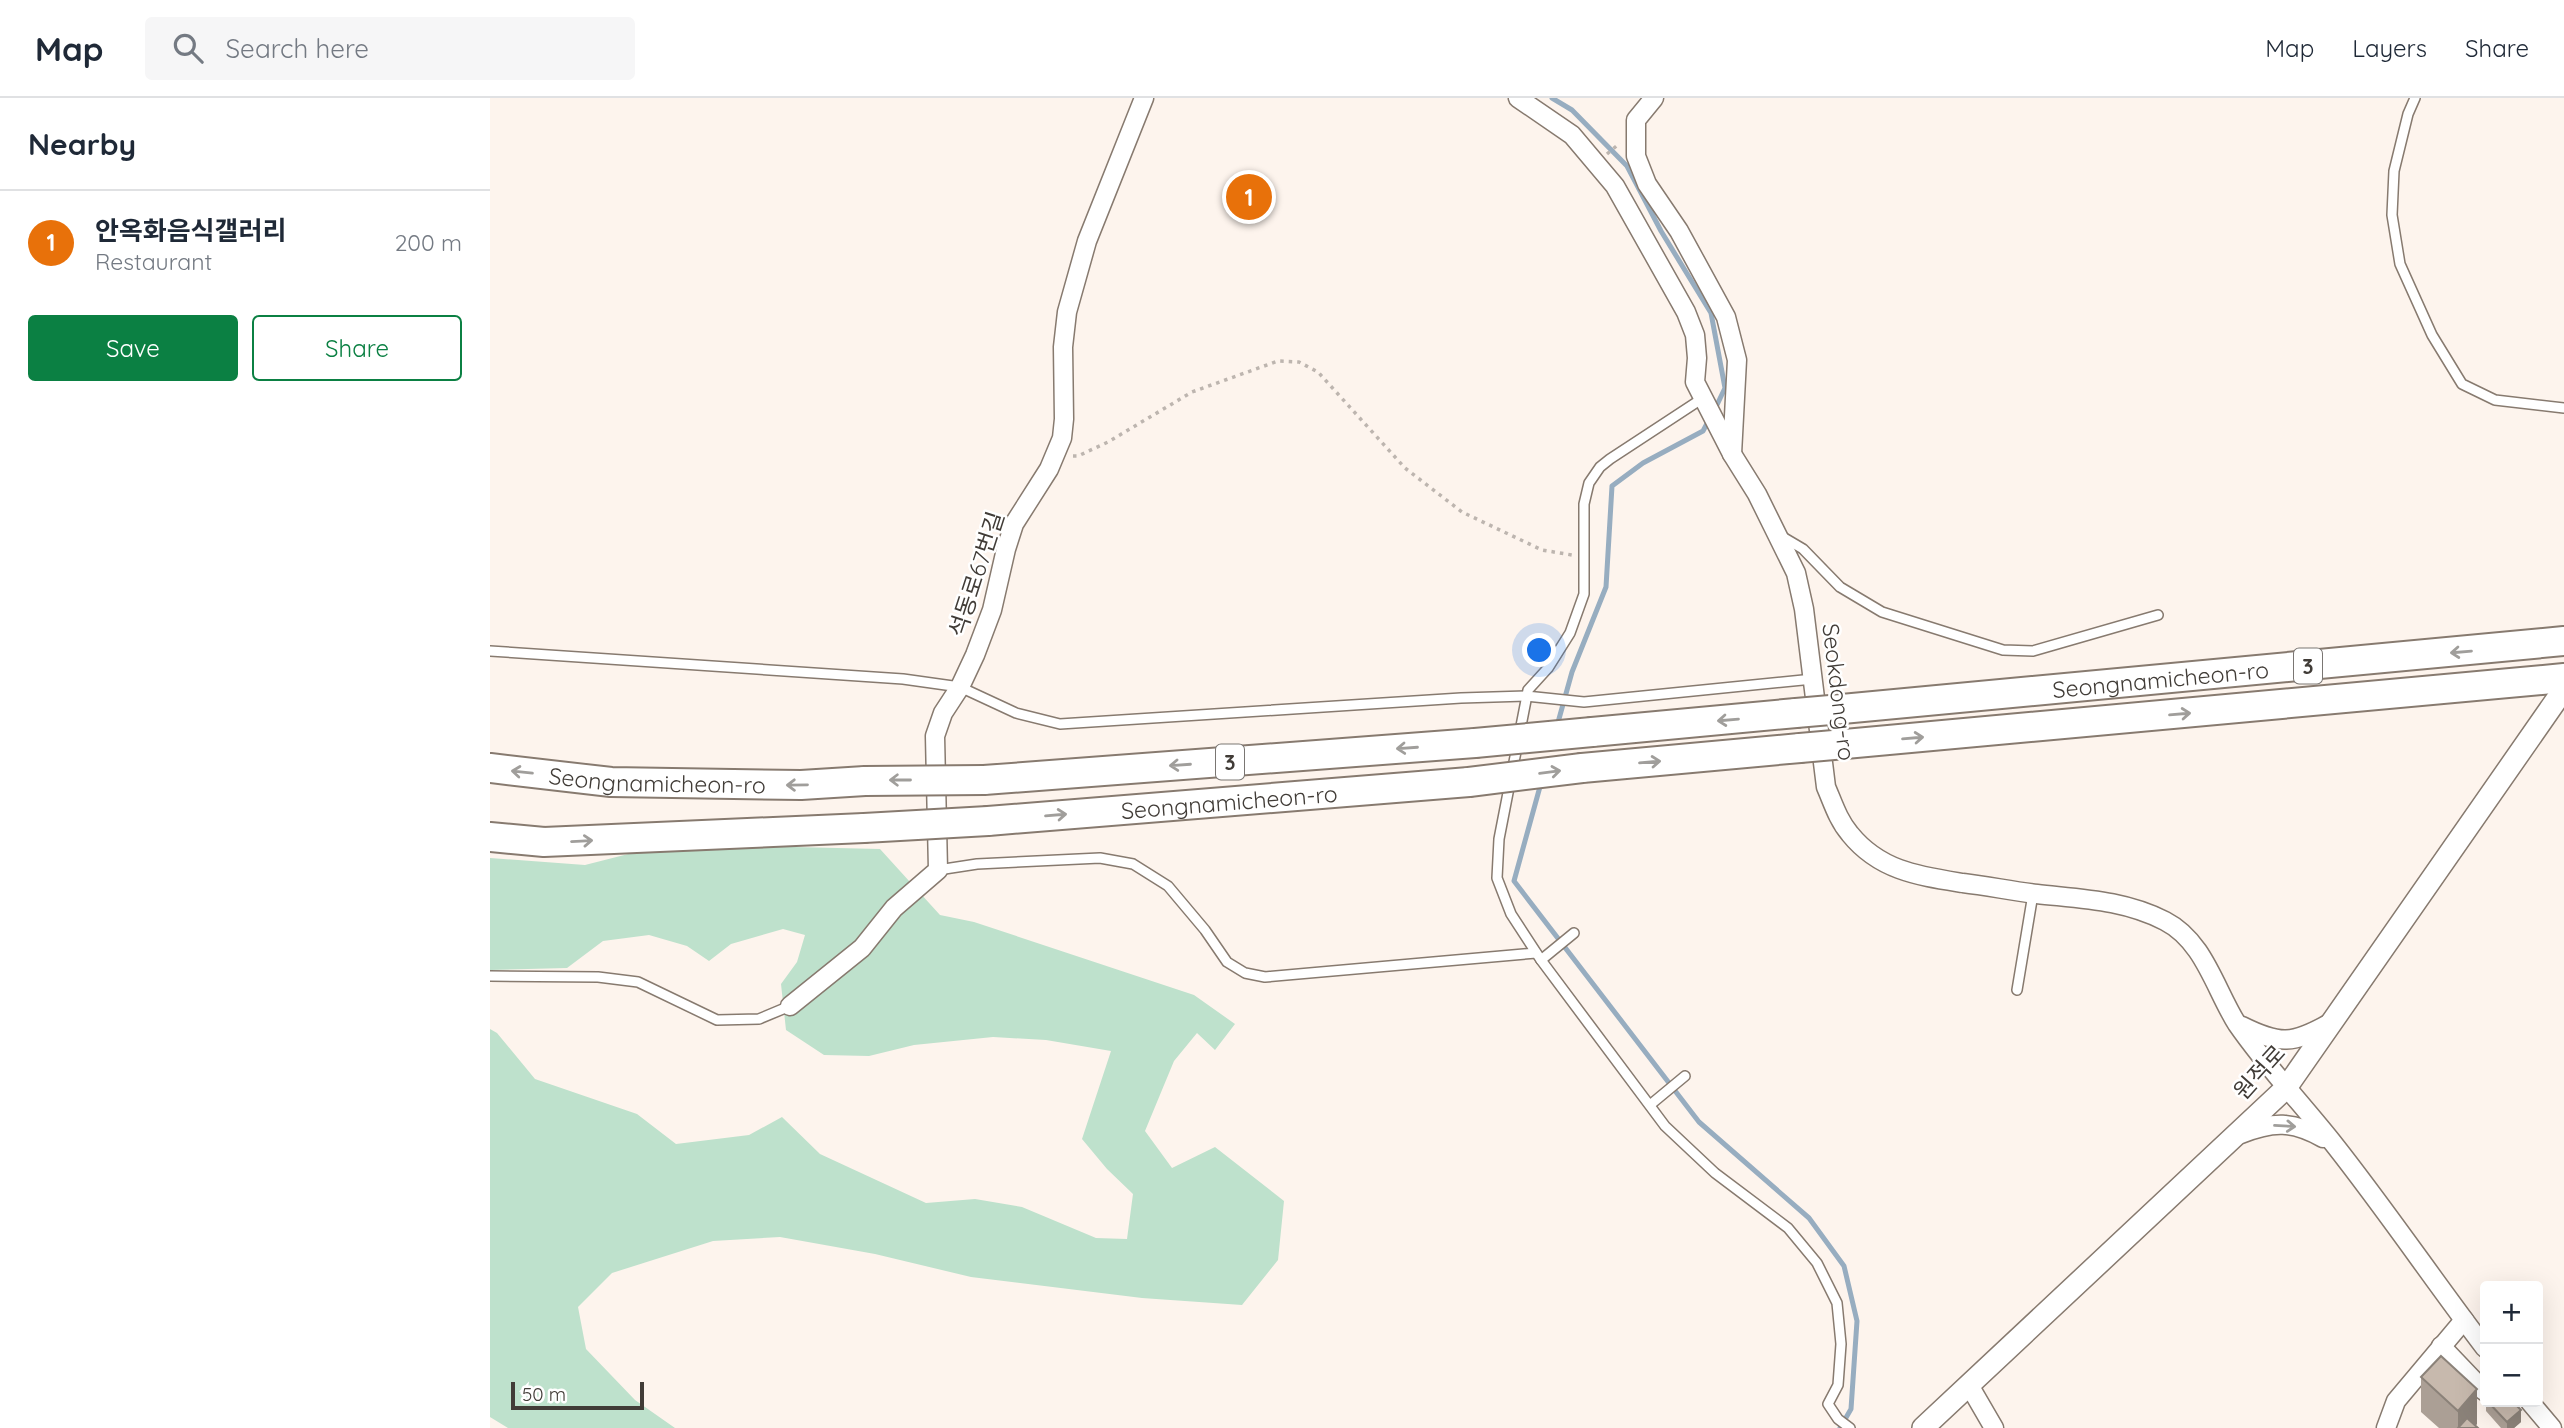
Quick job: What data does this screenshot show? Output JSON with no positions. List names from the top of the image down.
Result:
{
  "streets": {
    "highway": ["3", "Seongnamicheon-ro"],
    "street": ["석동로67번길", "Seokdong-ro", "원적로"]
  },
  "crossings": [
    ["Seokdong-ro", "원적로"]
  ],
  "scale_bar": "50 m",
  "page": {
    "header": "Map",
    "search": "Search here",
    "nav": ["Map", "Layers", "Share"],
    "heading": "Nearby",
    "pins": "1",
    "list": [
      {
        "mark": "1",
        "name": "안옥화음식갤러리",
        "note": "Restaurant",
        "value": "200 m"
      }
    ],
    "buttons": ["Save", "Share"],
    "map_buttons": ["+", "−"],
    "scale": "50 m"
  }
}
